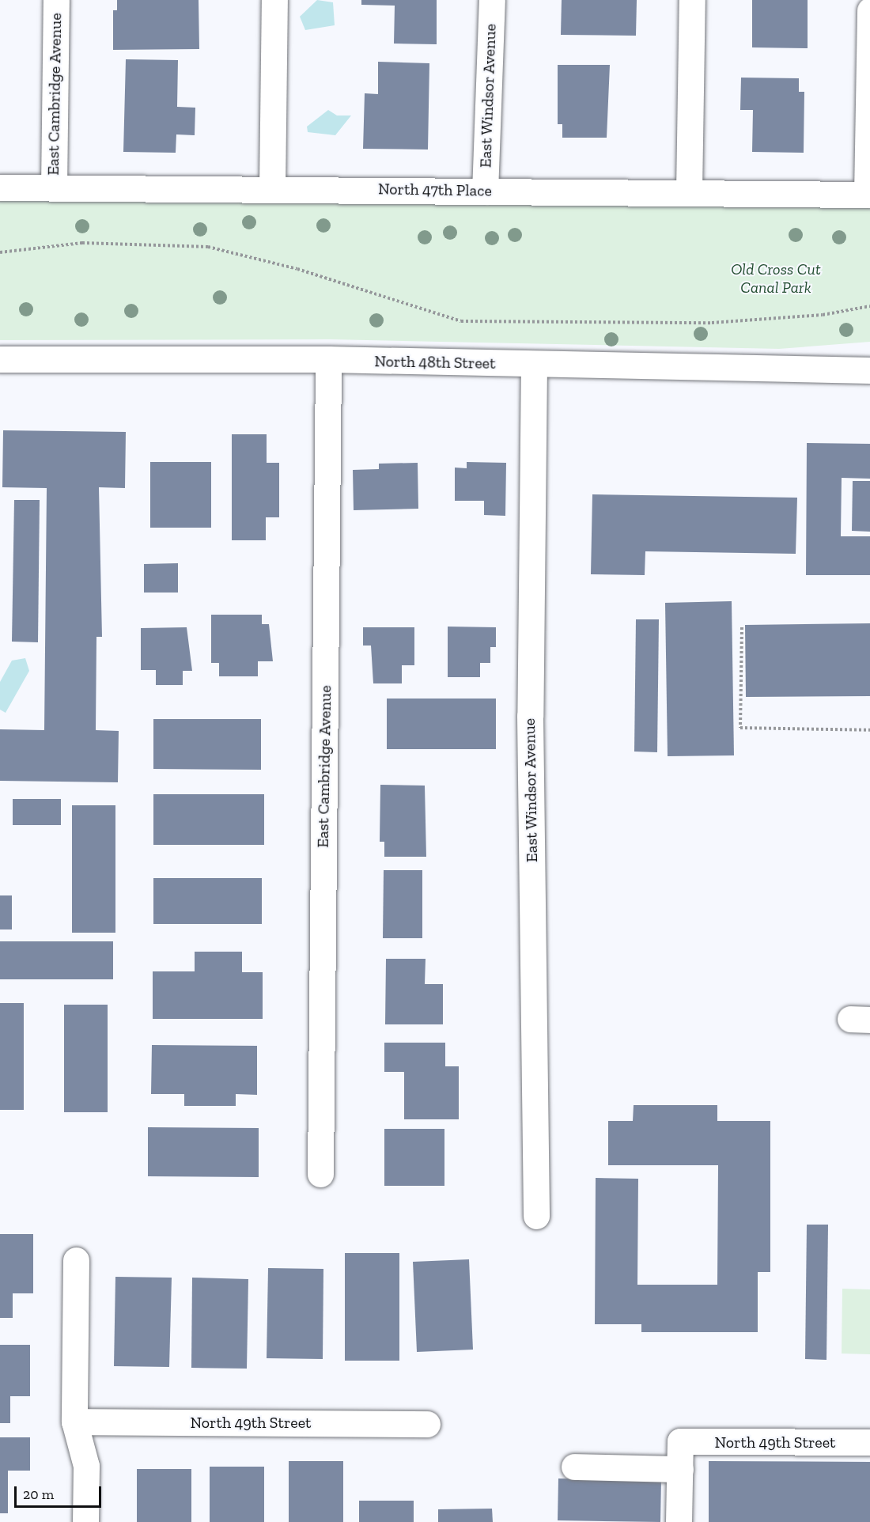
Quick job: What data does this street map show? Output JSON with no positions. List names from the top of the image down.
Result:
{
  "streets": {
    "street": [
      "East Cambridge Avenue",
      "East Windsor Avenue",
      "North 47th Place",
      "North 48th Street",
      "North 49th Street"
    ]
  },
  "crossings": [
    ["East Cambridge Avenue", "North 47th Place"],
    ["East Cambridge Avenue", "North 48th Street"],
    ["East Windsor Avenue", "North 47th Place"],
    ["East Windsor Avenue", "North 48th Street"]
  ],
  "parks": ["Old Cross Cut Canal Park"],
  "scale_bar": "20 m"
}
